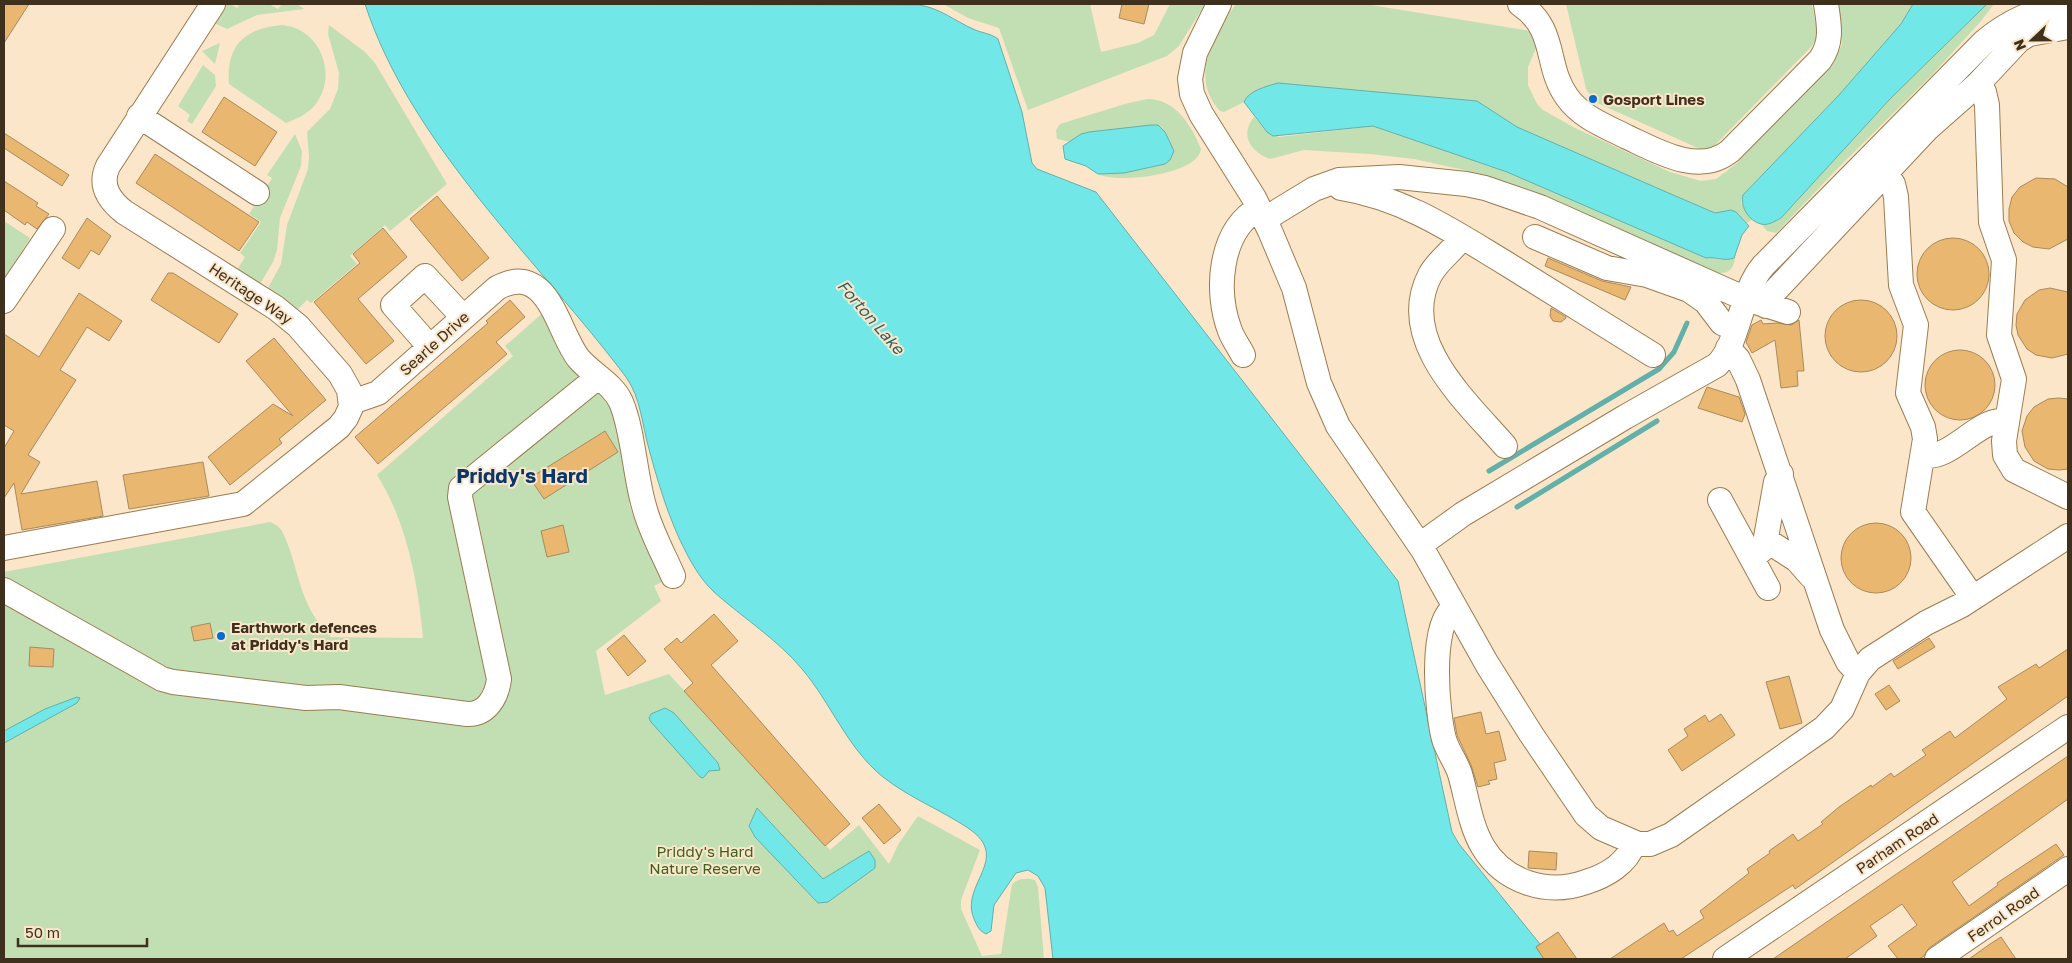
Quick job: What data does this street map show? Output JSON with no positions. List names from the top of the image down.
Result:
{
  "streets": {
    "street": [
      "Heritage Way",
      "Searle Drive",
      "Parham Road",
      "Ferrol Road"
    ]
  },
  "crossings": [
    ["Heritage Way", "Searle Drive"]
  ],
  "districts": ["Priddy's Hard"],
  "water": ["Forton Lake"],
  "parks": ["Priddy's Hard Nature Reserve"],
  "places": ["Gosport Lines", "Earthwork defences at Priddy's Hard"],
  "scale_bar": "50 m",
  "north": "left"
}
